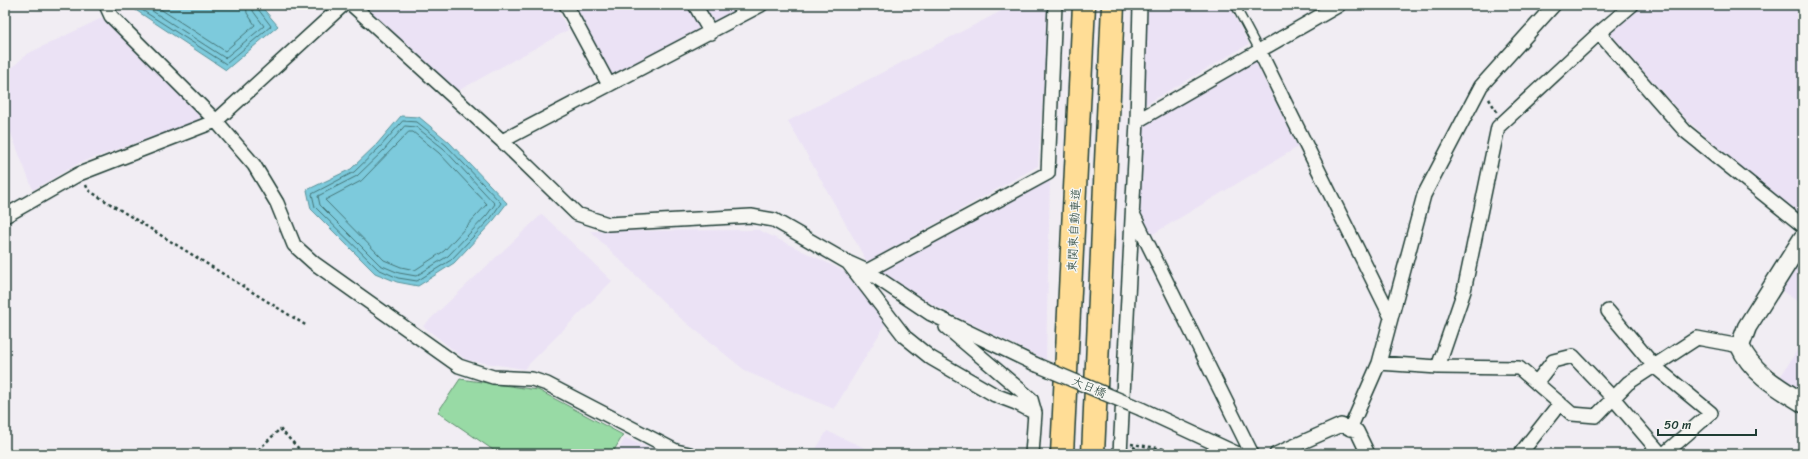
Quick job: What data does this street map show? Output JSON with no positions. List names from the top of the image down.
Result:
{
  "streets": {
    "highway": ["東関東自動車道"],
    "street": ["大日橋"]
  },
  "scale_bar": "50 m"
}
